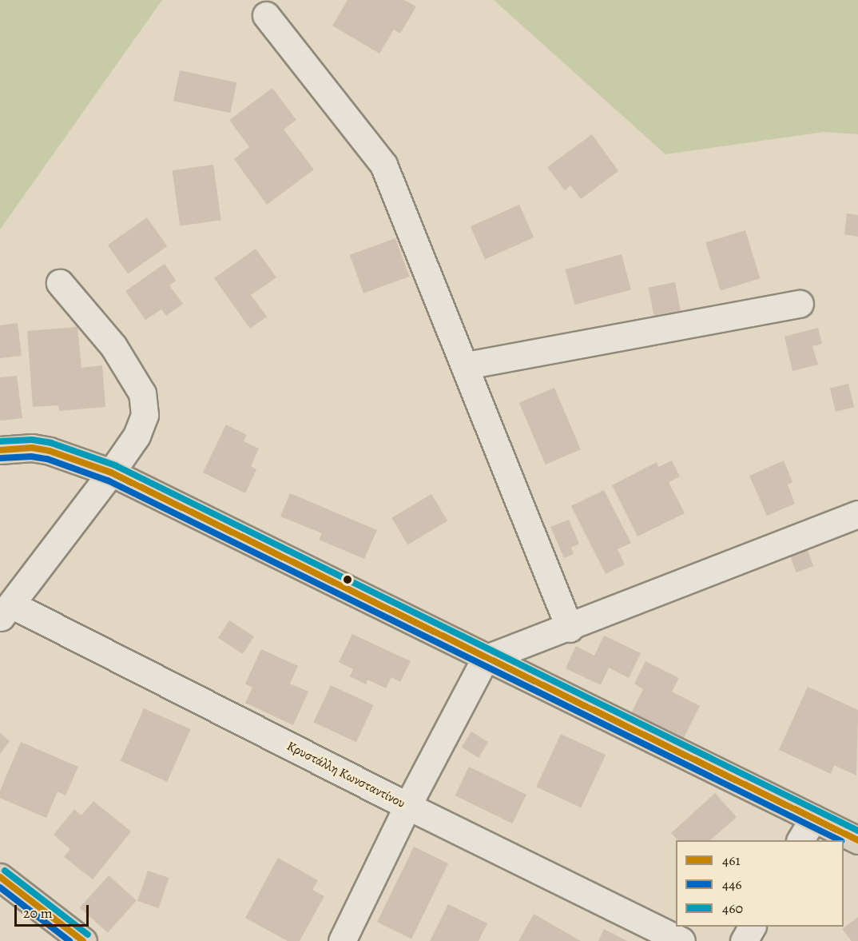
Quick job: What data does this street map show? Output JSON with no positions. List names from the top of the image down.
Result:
{
  "streets": {
    "street": ["Κρυστάλλη Κωνσταντίνου"]
  },
  "lines": ["transit line 460", "transit line 461", "transit line 446"],
  "legend": ["461", "446", "460"],
  "scale_bar": "20 m"
}
